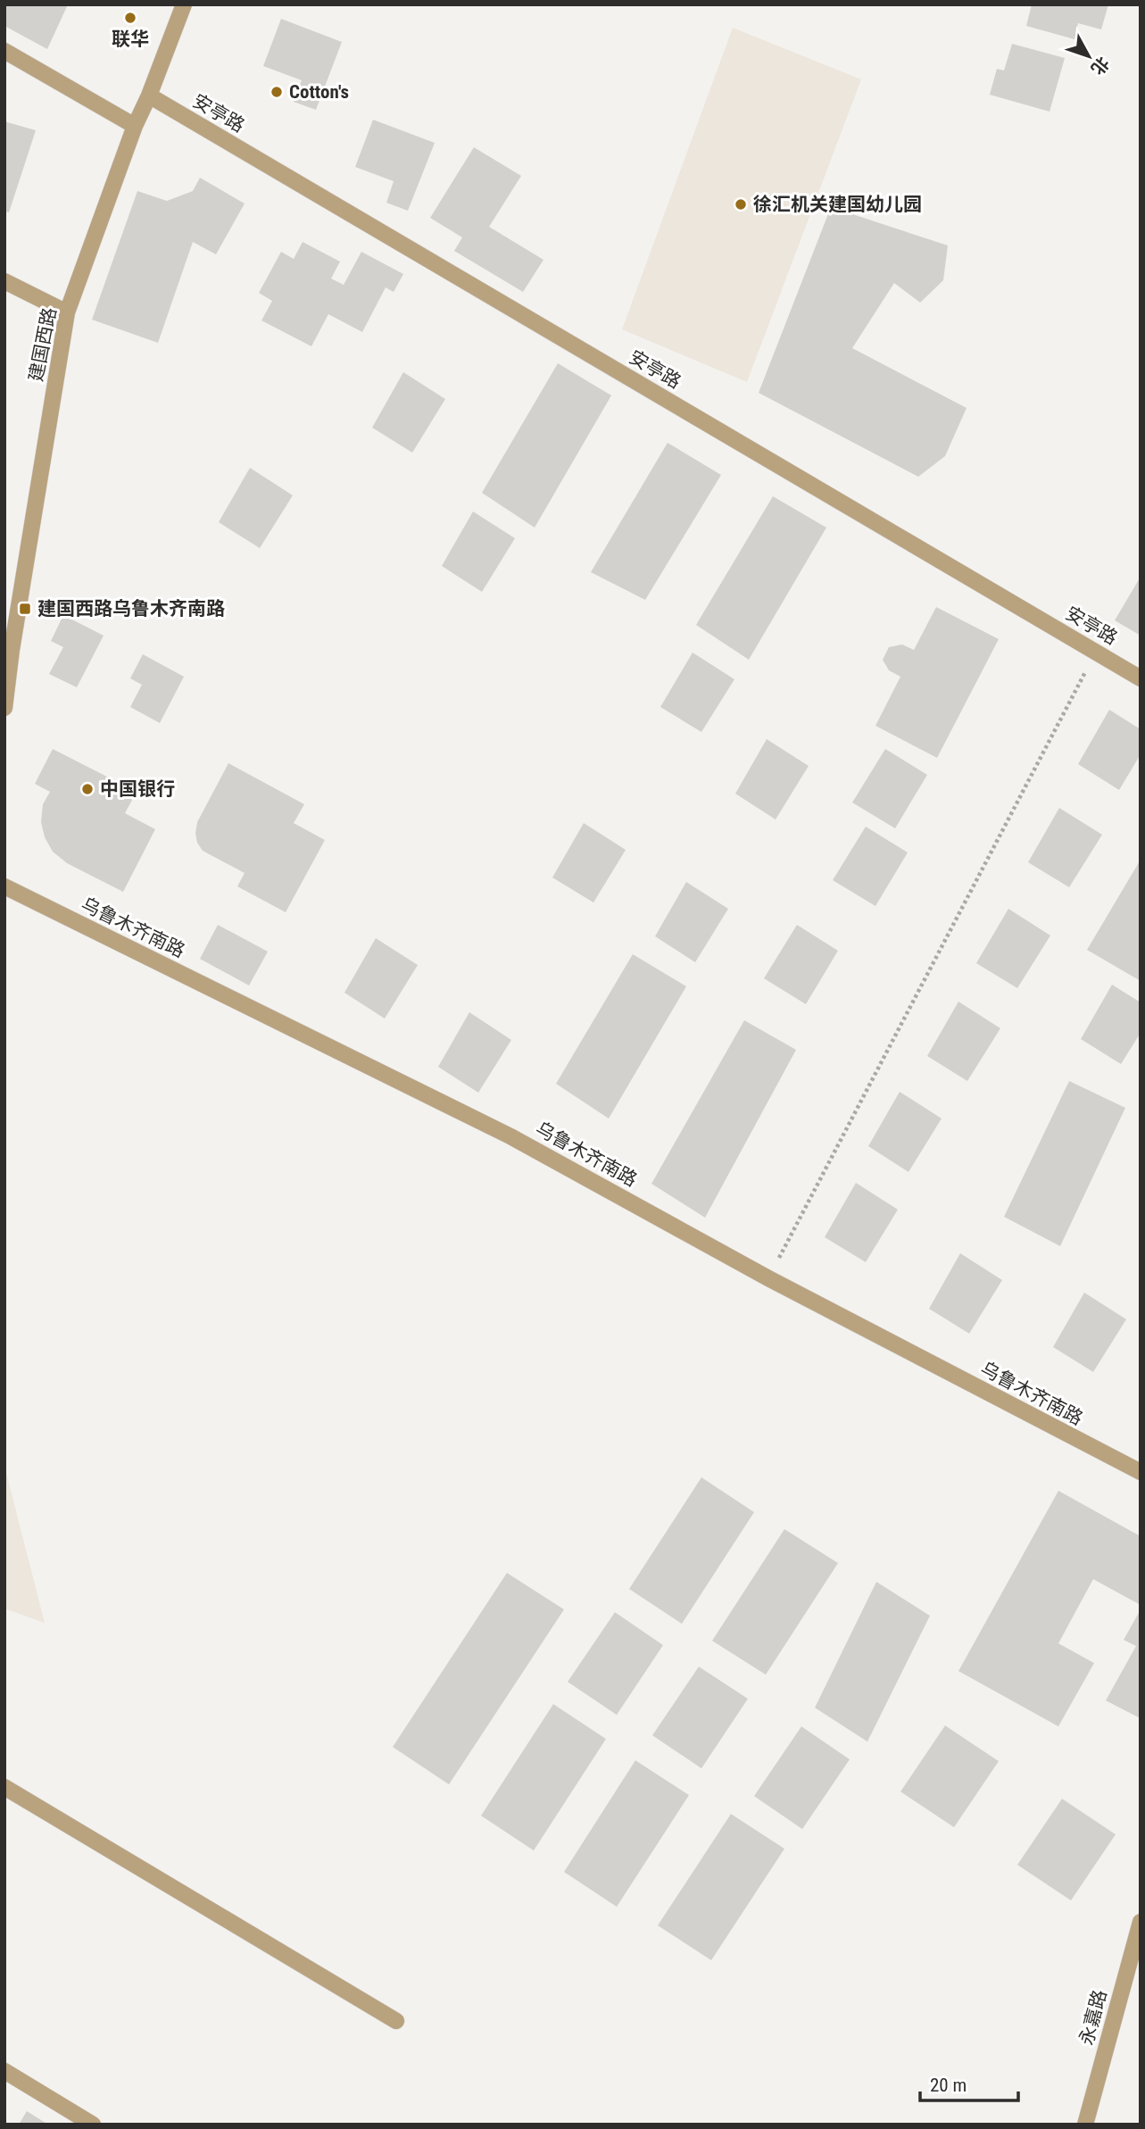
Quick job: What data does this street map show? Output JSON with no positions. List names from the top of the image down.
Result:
{
  "streets": {
    "street": [
      "安亭路",
      "建国西路",
      "乌鲁木齐南路",
      "永嘉路"
    ]
  },
  "crossings": [
    ["安亭路", "建国西路"]
  ],
  "places": {
    "other": [
      "联华",
      "Cotton's",
      "徐汇机关建国幼儿园",
      "中国银行"
    ],
    "transit": ["建国西路乌鲁木齐南路"]
  },
  "scale_bar": "20 m",
  "north": "bottom right"
}
